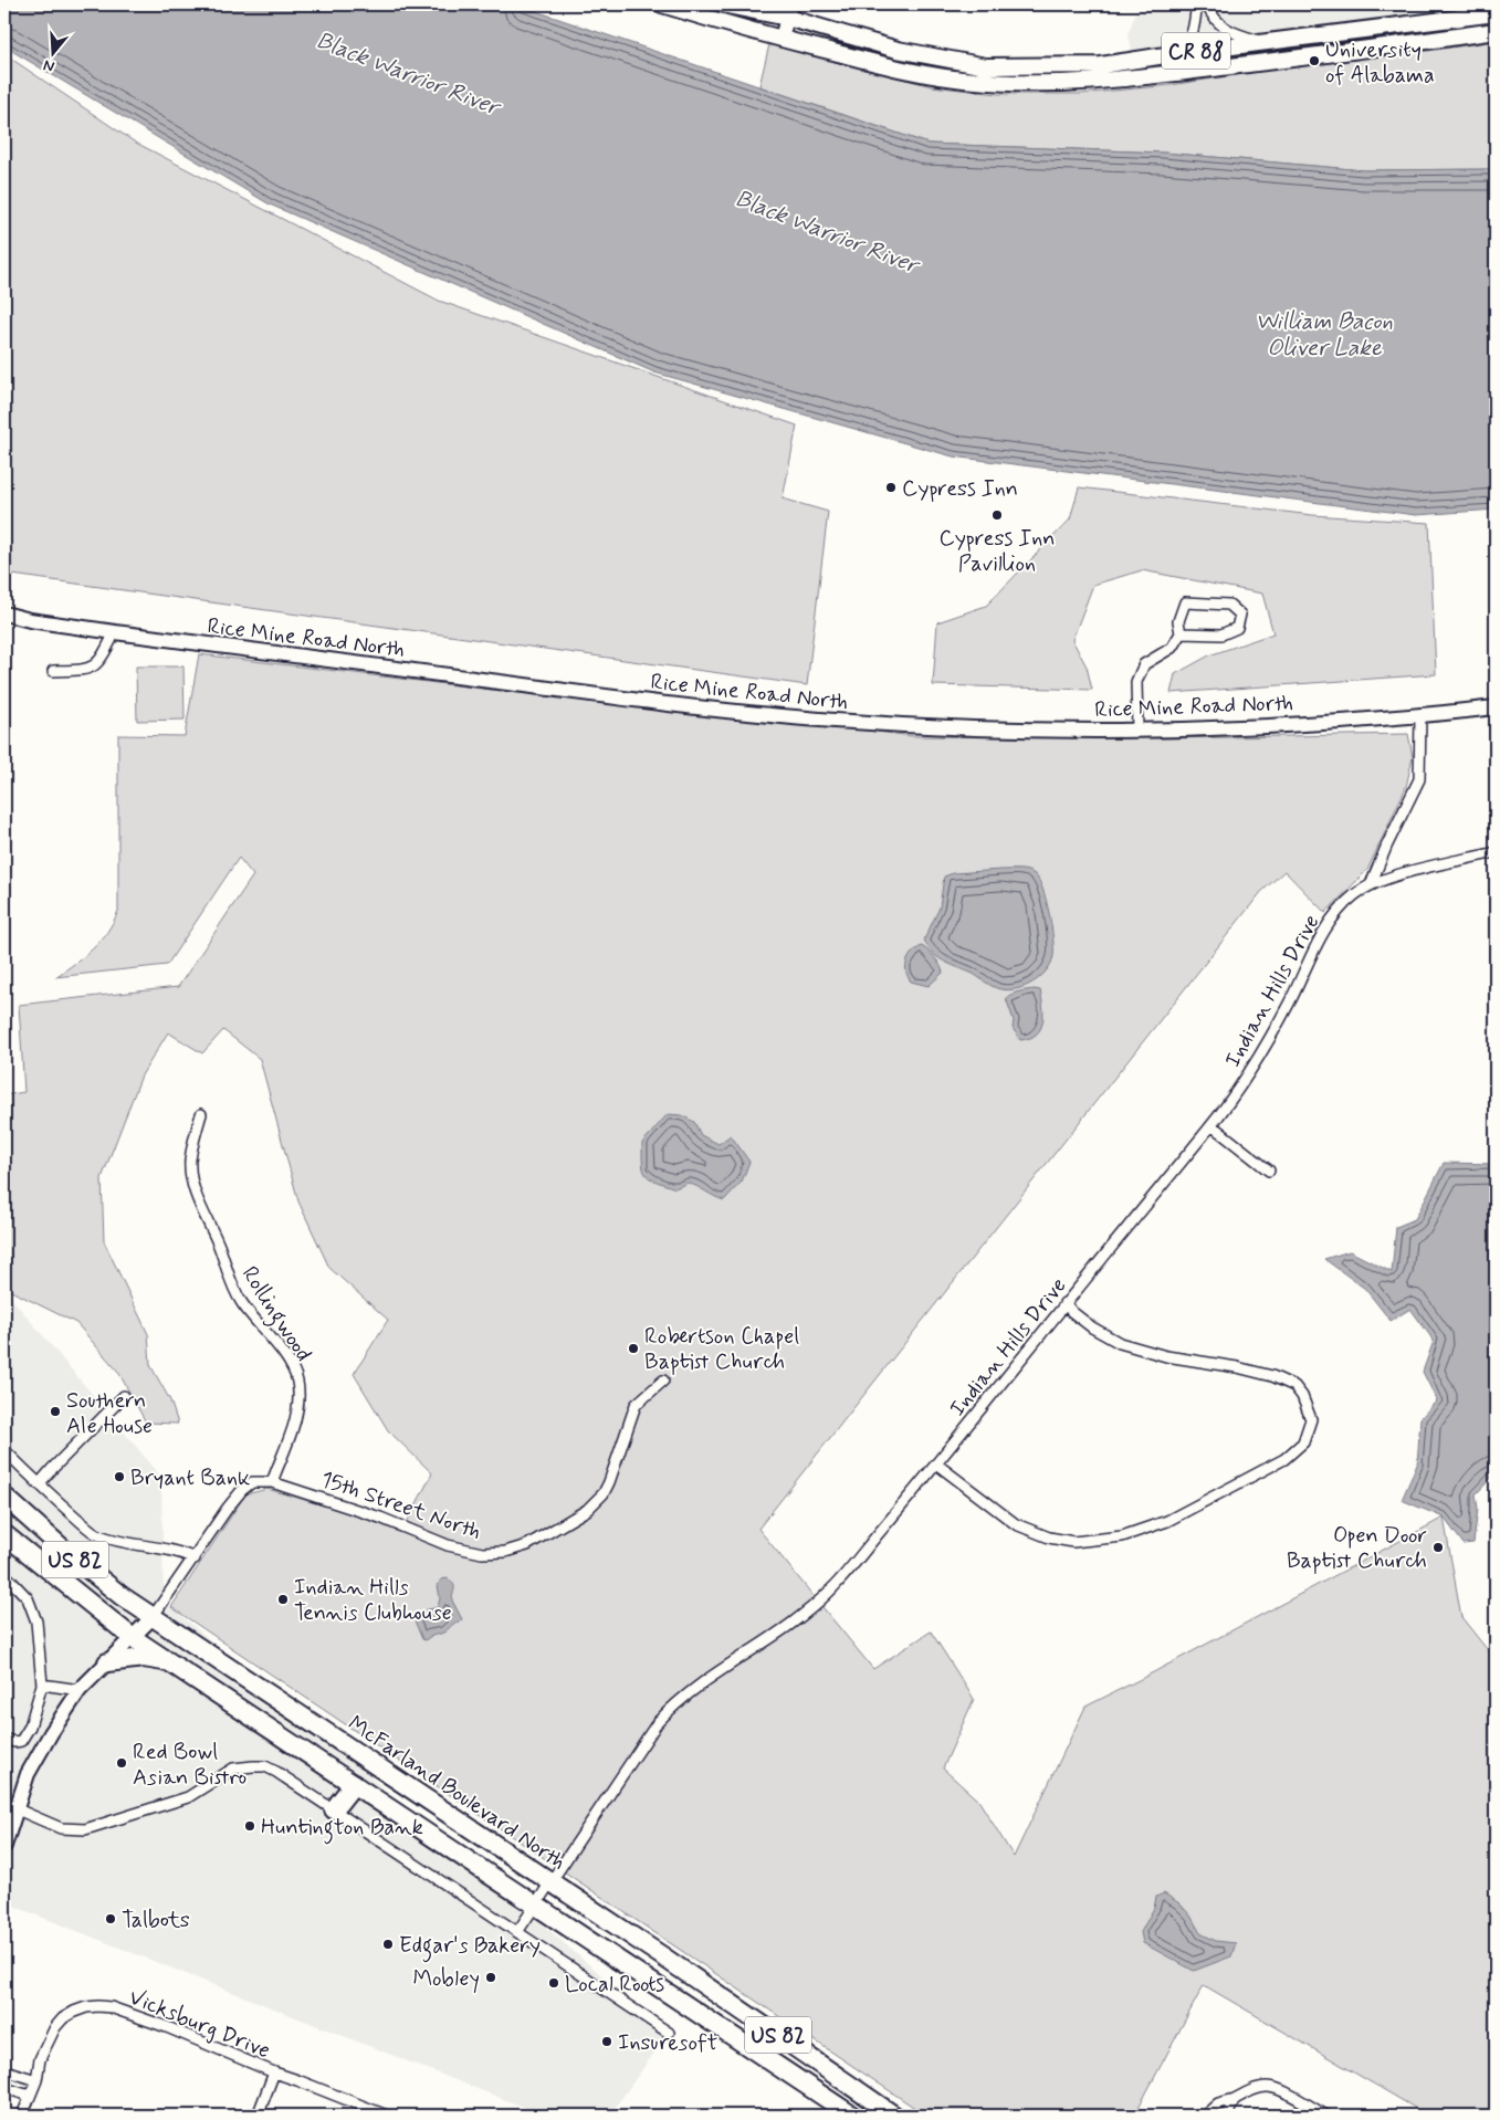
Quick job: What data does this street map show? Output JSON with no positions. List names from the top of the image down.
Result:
{
  "streets": {
    "highway": ["US 82", "McFarland Boulevard North"],
    "main road": ["CR 88", "Rice Mine Road North"],
    "street": [
      "Indian Hills Drive",
      "Rollingwood",
      "15th Street North",
      "Vicksburg Drive"
    ]
  },
  "crossings": [
    ["Indian Hills Drive", "US 82"],
    ["Indian Hills Drive", "McFarland Boulevard North"],
    ["Rollingwood", "15th Street North"]
  ],
  "water": ["Black Warrior River", "William Bacon Oliver Lake"],
  "places": [
    "University of Alabama",
    "Cypress Inn",
    "Cypress Inn Pavillion",
    "Robertson Chapel Baptist Church",
    "Southern Ale House",
    "Bryant Bank",
    "Open Door Baptist Church",
    "Indian Hills Tennis Clubhouse",
    "Red Bowl Asian Bistro",
    "Huntington Bank",
    "Talbots",
    "Edgar's Bakery",
    "Mobley",
    "Local Roots",
    "Insuresoft"
  ],
  "north": "bottom"
}
